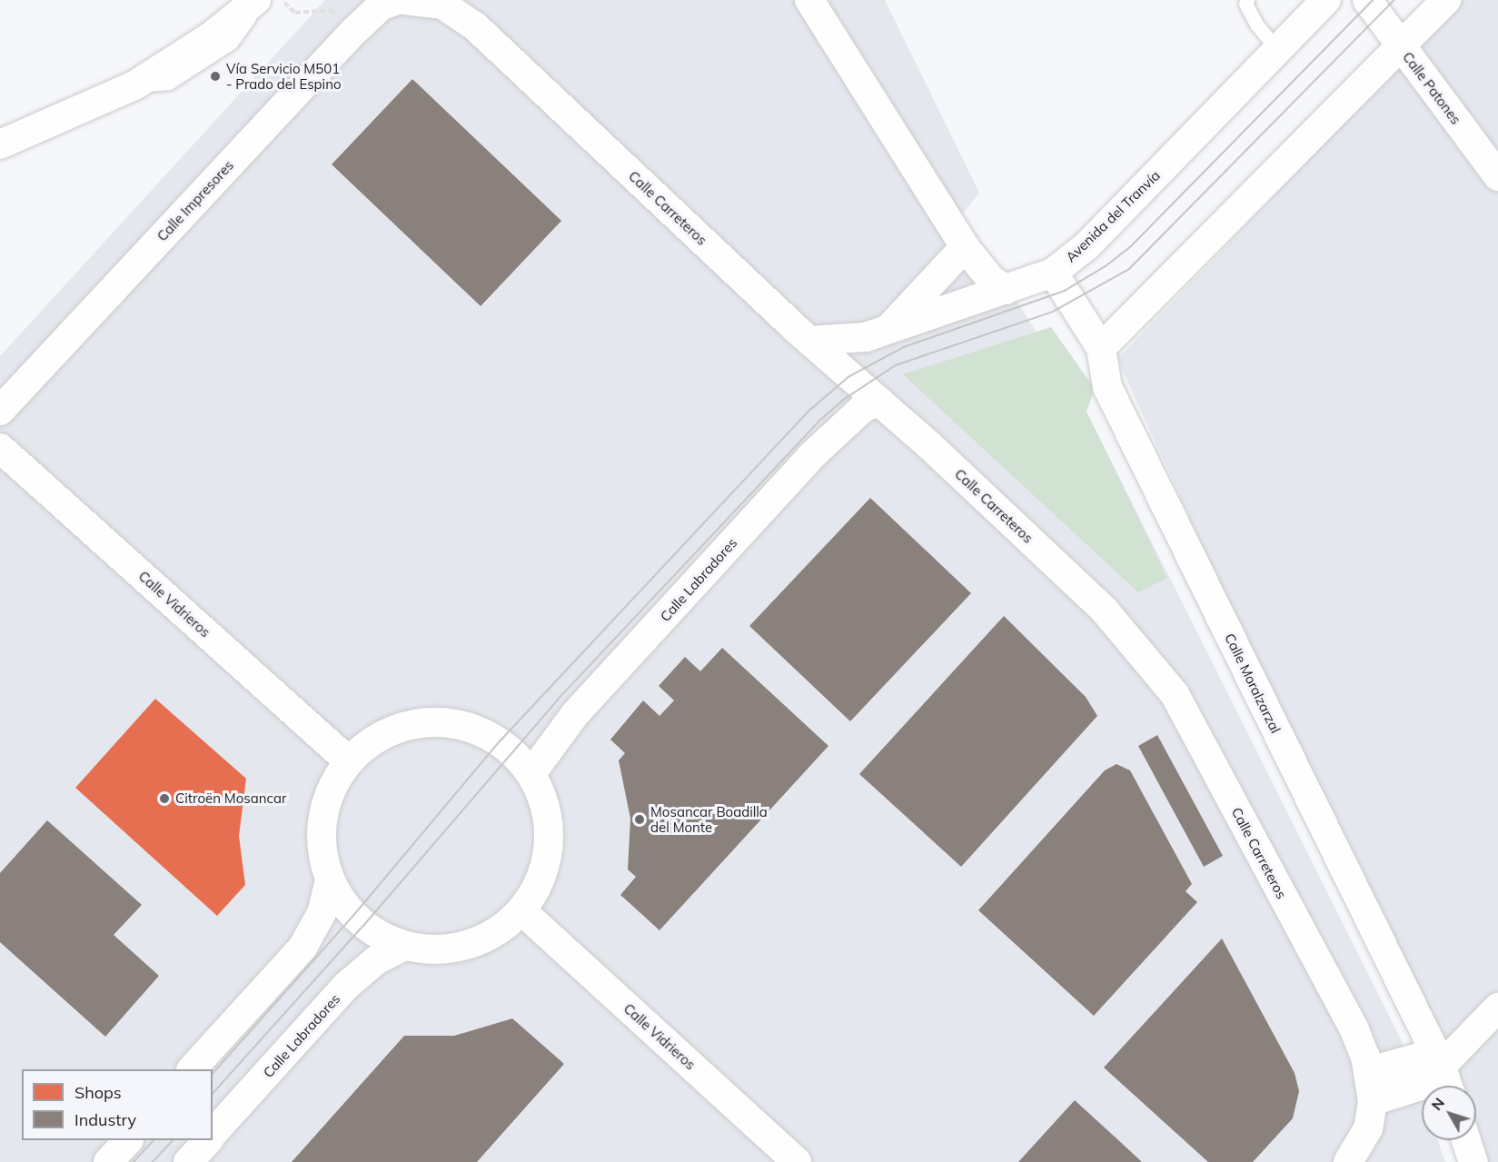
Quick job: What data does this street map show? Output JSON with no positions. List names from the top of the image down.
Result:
{
  "streets": {
    "street": [
      "Calle Patones",
      "Calle Impresores",
      "Calle Carreteros",
      "Avenida del Tranvía",
      "Calle Labradores",
      "Calle Vidrieros",
      "Calle Moralzarzal"
    ]
  },
  "crossings": [
    ["Calle Carreteros", "Avenida del Tranvía"],
    ["Calle Carreteros", "Calle Labradores"],
    ["Avenida del Tranvía", "Calle Moralzarzal"]
  ],
  "places": ["Vía Servicio M501 - Prado del Espino", "Citroën Mosancar", "Mosancar Boadilla del Monte"],
  "legend": ["Shops", "Industry"],
  "north": "top left"
}
